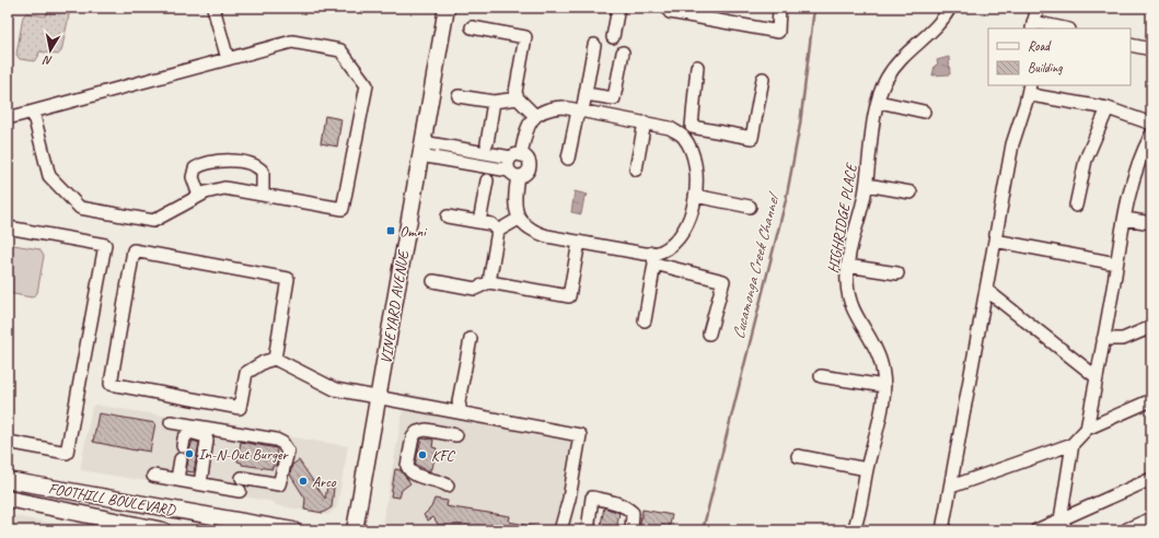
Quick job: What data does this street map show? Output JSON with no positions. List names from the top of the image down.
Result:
{
  "streets": {
    "main road": ["VINEYARD AVENUE", "FOOTHILL BOULEVARD"],
    "street": ["HIGHRIDGE PLACE"]
  },
  "water": ["Cucamonga Creek Channel"],
  "places": {
    "transit": ["Omni"],
    "other": ["In-N-Out Burger", "KFC", "Arco"]
  },
  "legend": ["Road", "Building"],
  "north": "bottom"
}
